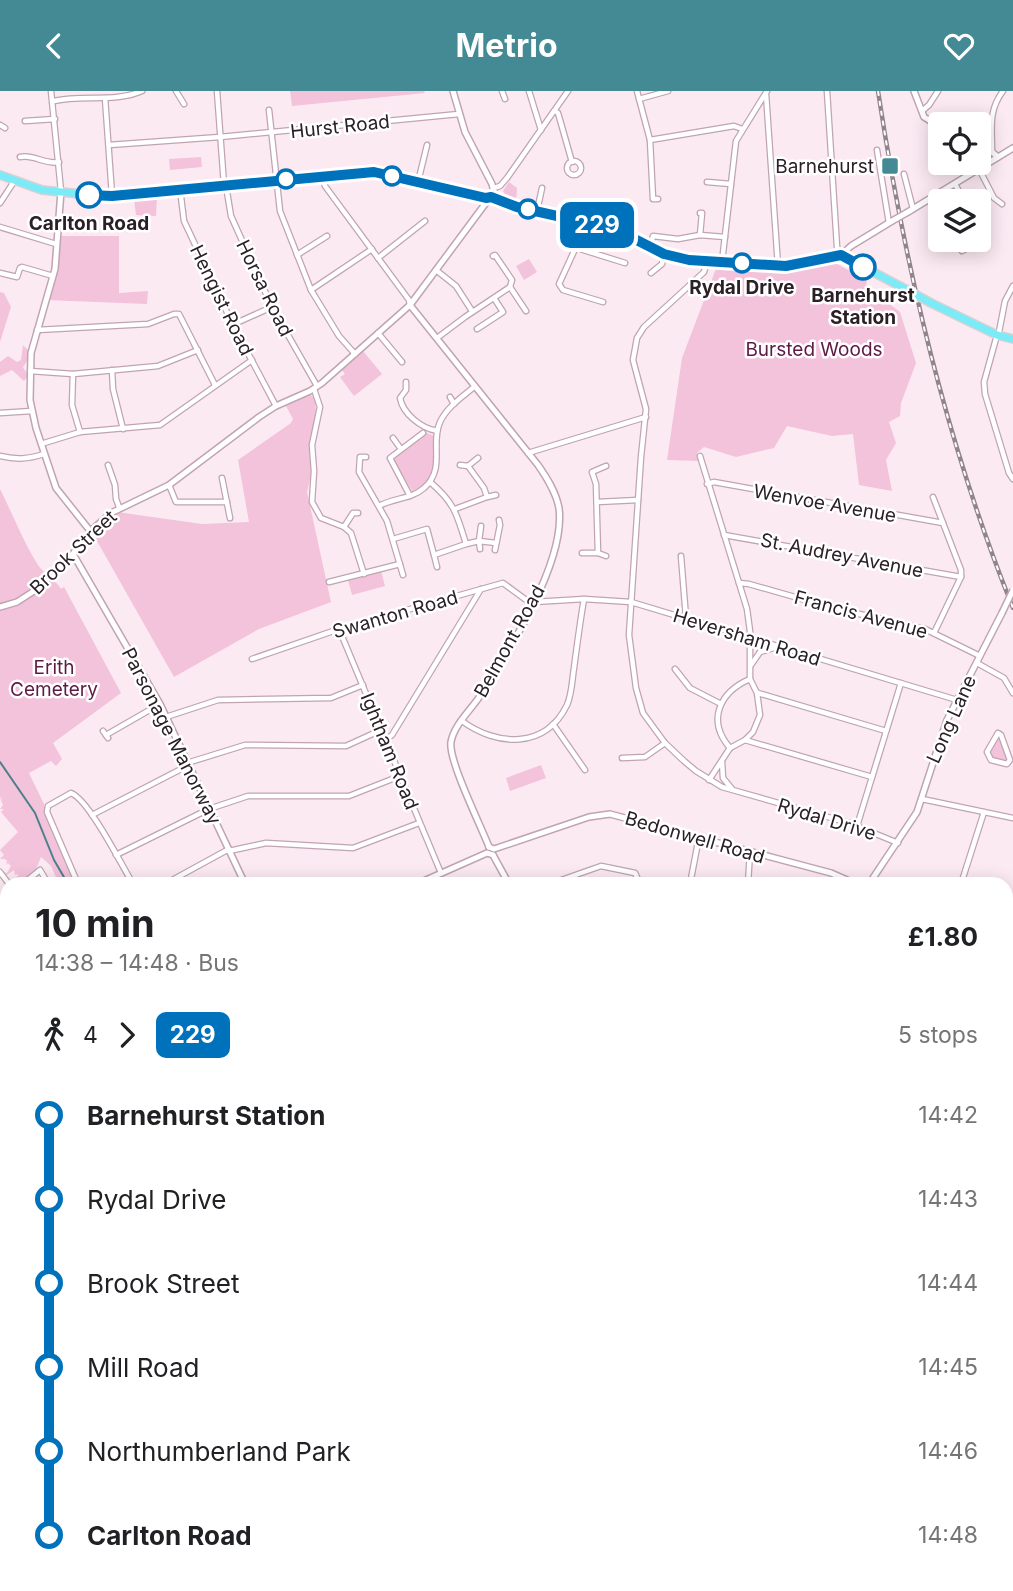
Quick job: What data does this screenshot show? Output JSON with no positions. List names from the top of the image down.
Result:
{
  "streets": {
    "street": [
      "Hurst Road",
      "Horsa Road",
      "Hengist Road",
      "Wenvoe Avenue",
      "Brook Street",
      "St. Audrey Avenue",
      "Swanton Road",
      "Francis Avenue",
      "Heversham Road",
      "Belmont Road",
      "Long Lane",
      "Parsonage Manorway",
      "Ightham Road",
      "Rydal Drive",
      "Bedonwell Road"
    ]
  },
  "crossings": [
    ["Hurst Road", "Horsa Road"],
    ["Horsa Road", "Brook Street"],
    ["Hengist Road", "Brook Street"],
    ["Brook Street", "Belmont Road"],
    ["Brook Street", "Parsonage Manorway"],
    ["Swanton Road", "Heversham Road"],
    ["Swanton Road", "Belmont Road"],
    ["Swanton Road", "Ightham Road"],
    ["Francis Avenue", "Long Lane"],
    ["Heversham Road", "Belmont Road"],
    ["Heversham Road", "Long Lane"],
    ["Heversham Road", "Rydal Drive"],
    ["Belmont Road", "Bedonwell Road"],
    ["Long Lane", "Rydal Drive"],
    ["Ightham Road", "Bedonwell Road"]
  ],
  "parks": ["Bursted Woods", "Erith Cemetery"],
  "places": {
    "transit": ["Barnehurst"],
    "other": ["Carlton Road", "Rydal Drive", "Barnehurst Station"]
  },
  "lines": ["bus line 229"],
  "page": {
    "header": "Metrio",
    "on_map": "229",
    "heading": ["10 min", "14:38 – 14:48 · Bus", "£1.80"],
    "legs": ["4", "229", "5 stops"],
    "list": [
      {
        "name": "Barnehurst Station",
        "value": "14:42"
      },
      {
        "name": "Rydal Drive",
        "value": "14:43"
      },
      {
        "name": "Brook Street",
        "value": "14:44"
      },
      {
        "name": "Mill Road",
        "value": "14:45"
      },
      {
        "name": "Northumberland Park",
        "value": "14:46"
      },
      {
        "name": "Carlton Road",
        "value": "14:48"
      }
    ]
  }
}
